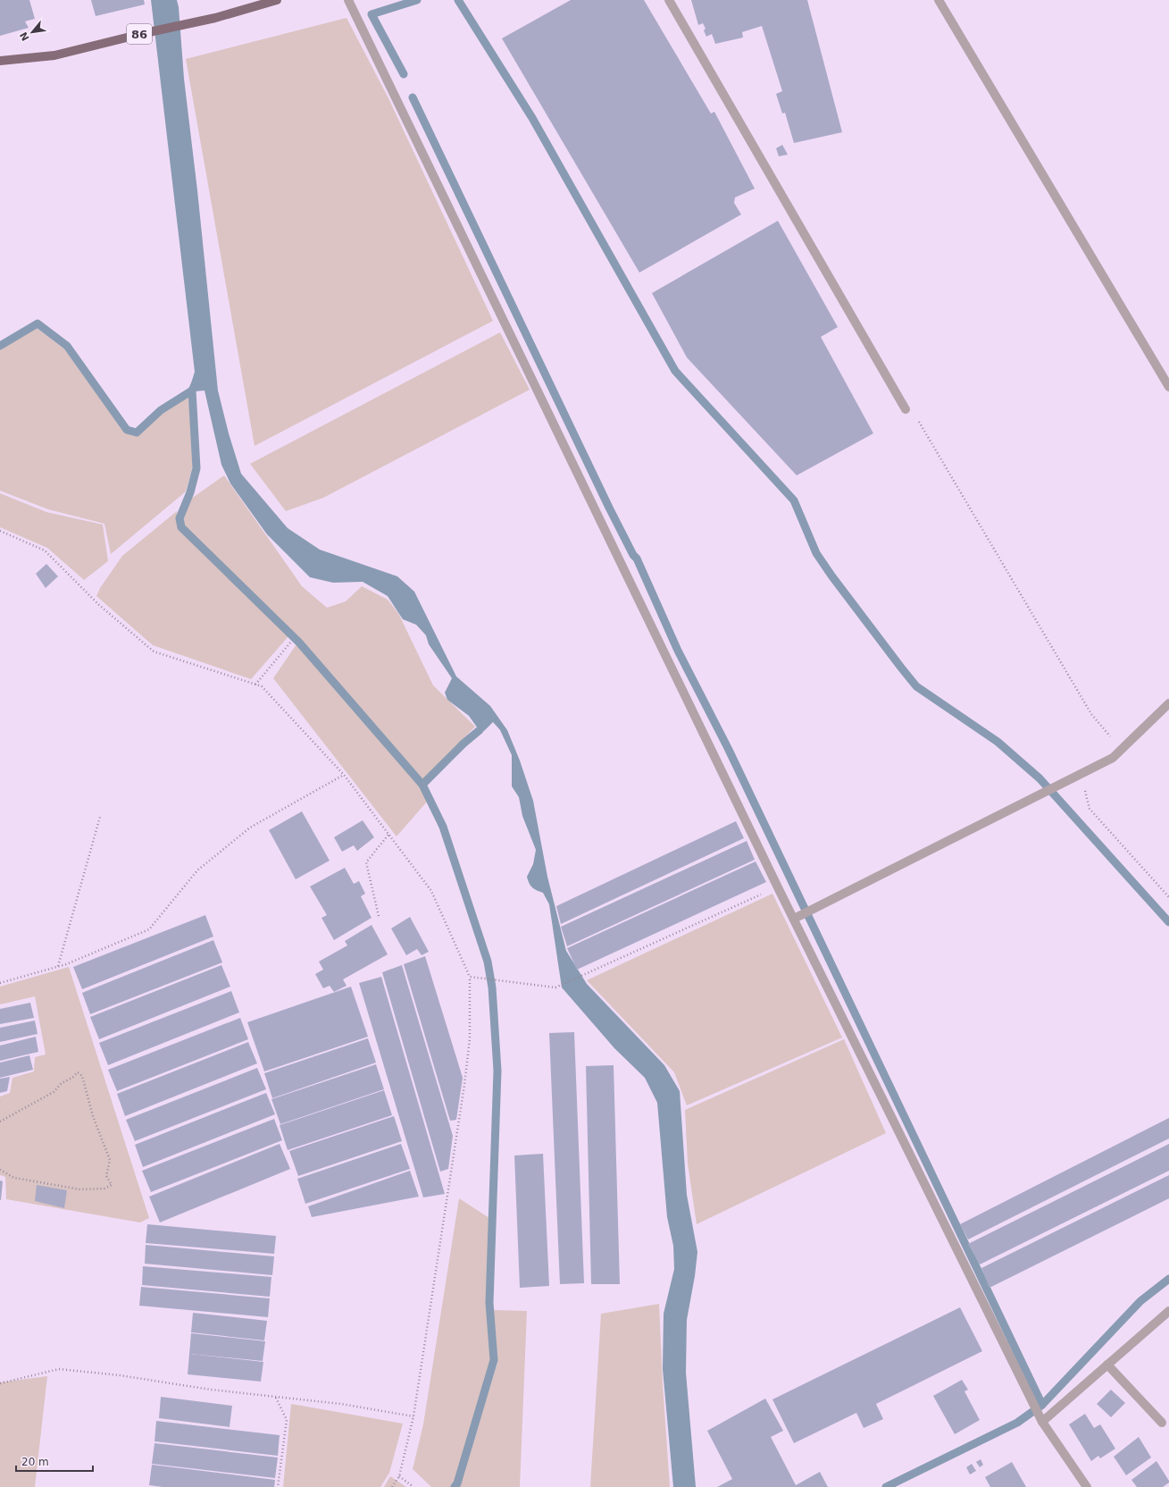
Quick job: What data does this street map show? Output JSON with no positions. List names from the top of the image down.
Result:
{
  "streets": {
    "main road": ["86"]
  },
  "scale_bar": "20 m",
  "north": "bottom left"
}
